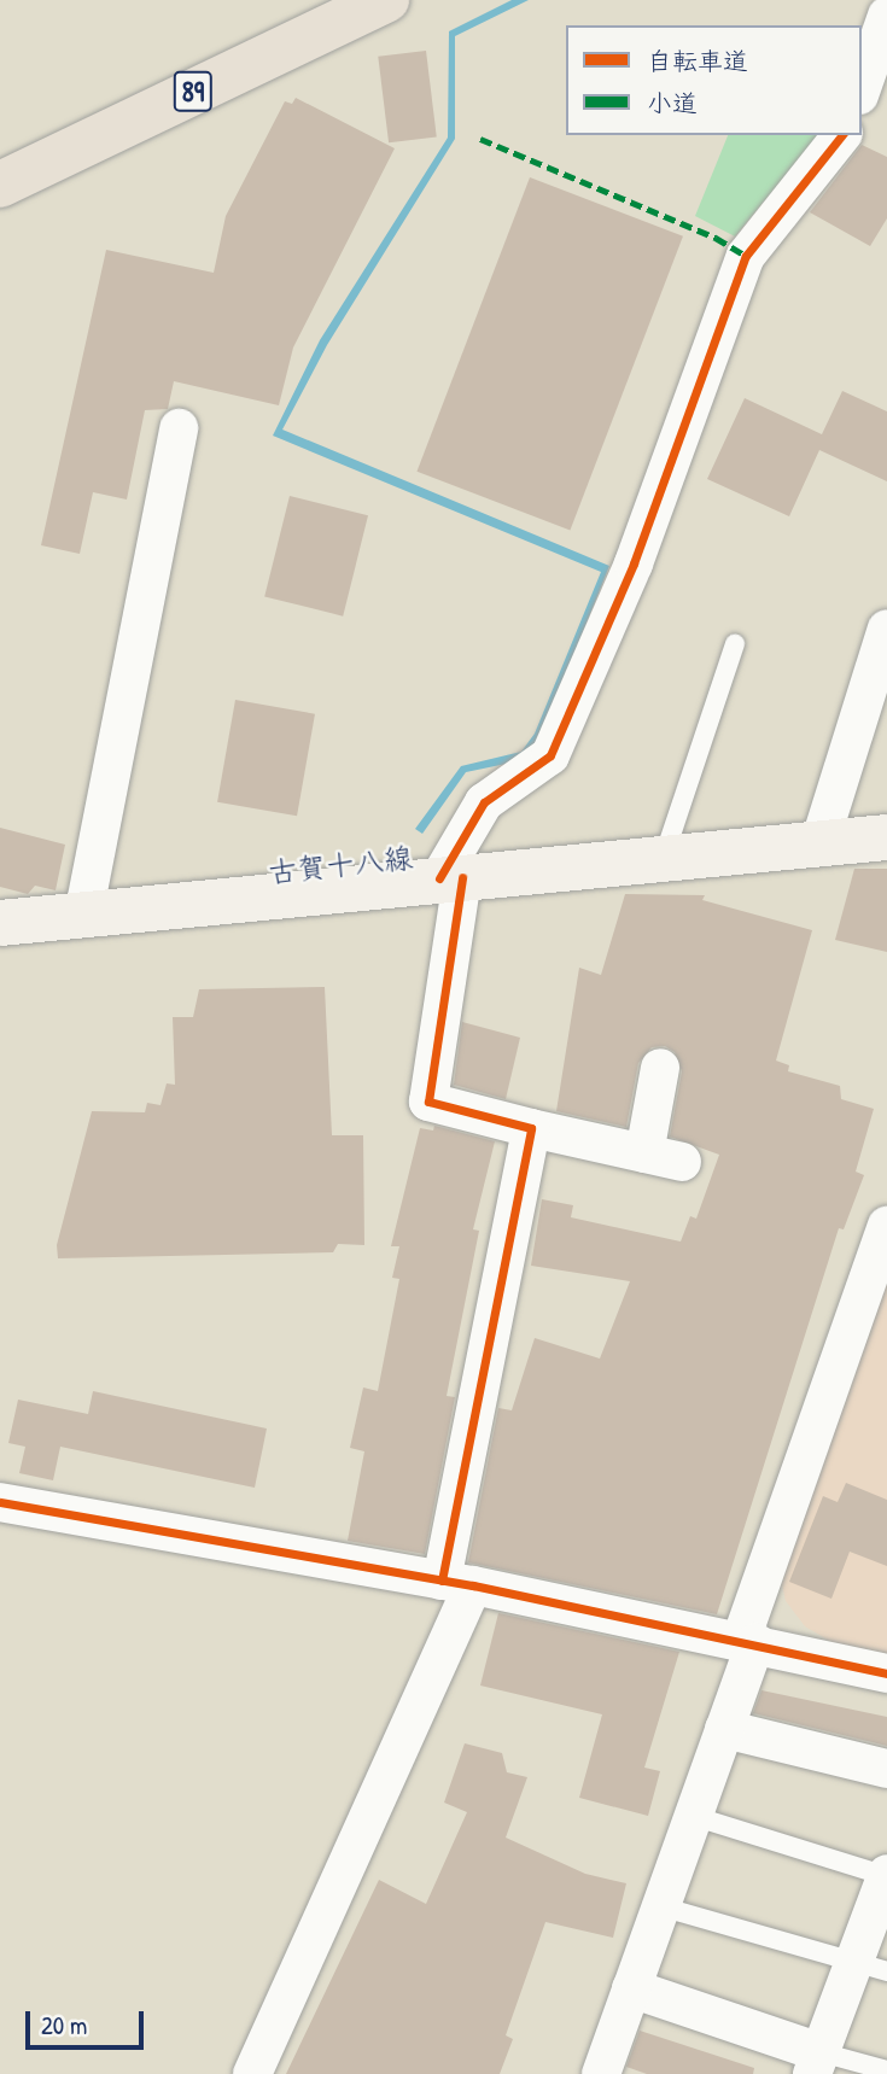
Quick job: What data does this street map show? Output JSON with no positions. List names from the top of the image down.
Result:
{
  "streets": {
    "main road": ["89", "古賀十八線"]
  },
  "legend": ["自転車道", "小道"],
  "scale_bar": "20 m"
}
